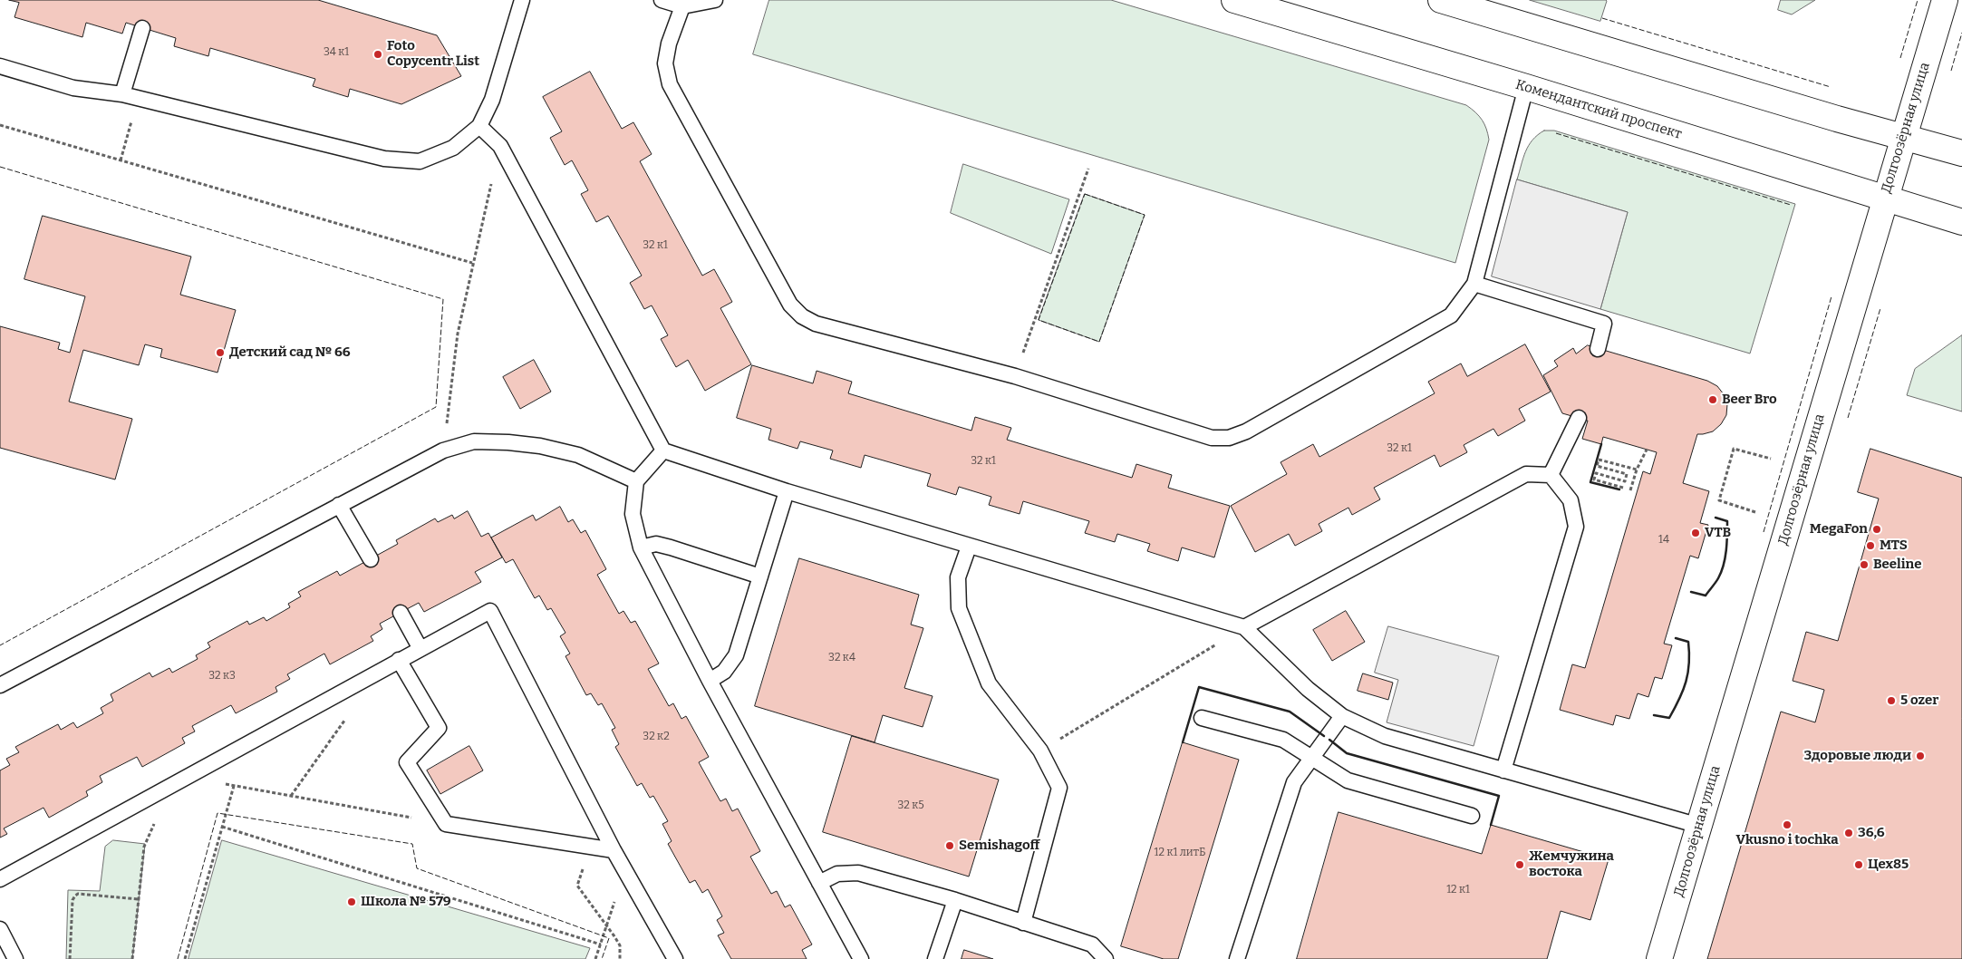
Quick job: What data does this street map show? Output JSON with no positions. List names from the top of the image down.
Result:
{
  "streets": {
    "main road": ["Комендантский проспект", "Долгоозёрная улица"]
  },
  "crossings": [
    ["Комендантский проспект", "Долгоозёрная улица"]
  ],
  "places": [
    "Foto Copycentr List",
    "Детский сад № 66",
    "Beer Bro",
    "MegaFon",
    "VTB",
    "MTS",
    "Beeline",
    "5 ozer",
    "Здоровые люди",
    "Vkusno i tochka",
    "36,6",
    "Semishagoff",
    "Жемчужина востока",
    "Цех85",
    "Школа № 579"
  ],
  "house_numbers": [
    "34 к1",
    "32 к1",
    "32 к1",
    "32 к1",
    "14",
    "32 к4",
    "32 к3",
    "32 к2",
    "32 к5",
    "12 к1 литБ",
    "12 к1"
  ]
}
